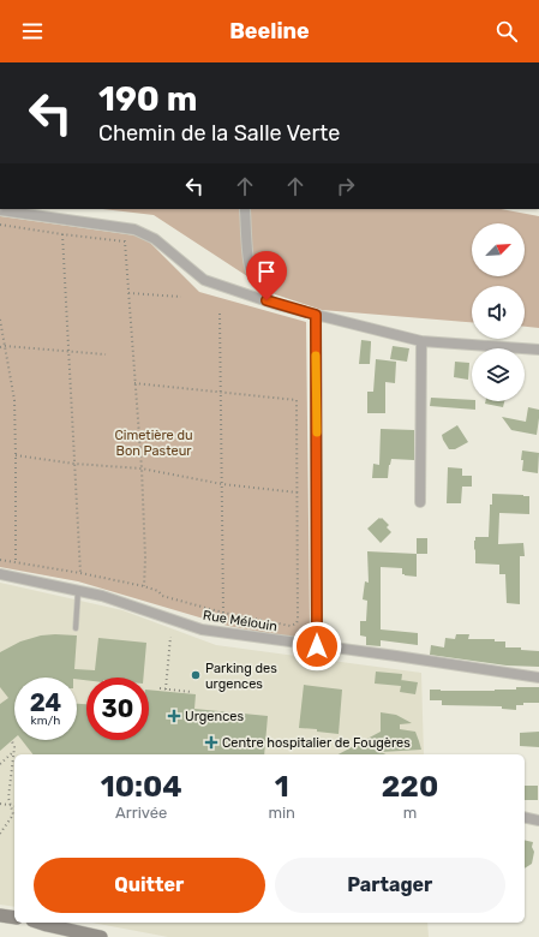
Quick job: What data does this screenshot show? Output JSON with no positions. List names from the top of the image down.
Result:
{
  "streets": {
    "street": ["Rue Mélouin"]
  },
  "parks": ["Cimetière du Bon Pasteur"],
  "places": {
    "other": ["Parking des urgences"],
    "health": ["Urgences", "Centre hospitalier de Fougères"]
  },
  "north": "top right",
  "page": {
    "header": "Beeline",
    "turn": ["190 m", "Chemin de la Salle Verte"],
    "speed": "24 km/h",
    "limit": "30",
    "eta": [
      "10:04",
      "Arrivée",
      "1",
      "min",
      "220",
      "m"
    ],
    "buttons": ["Quitter", "Partager"]
  }
}
